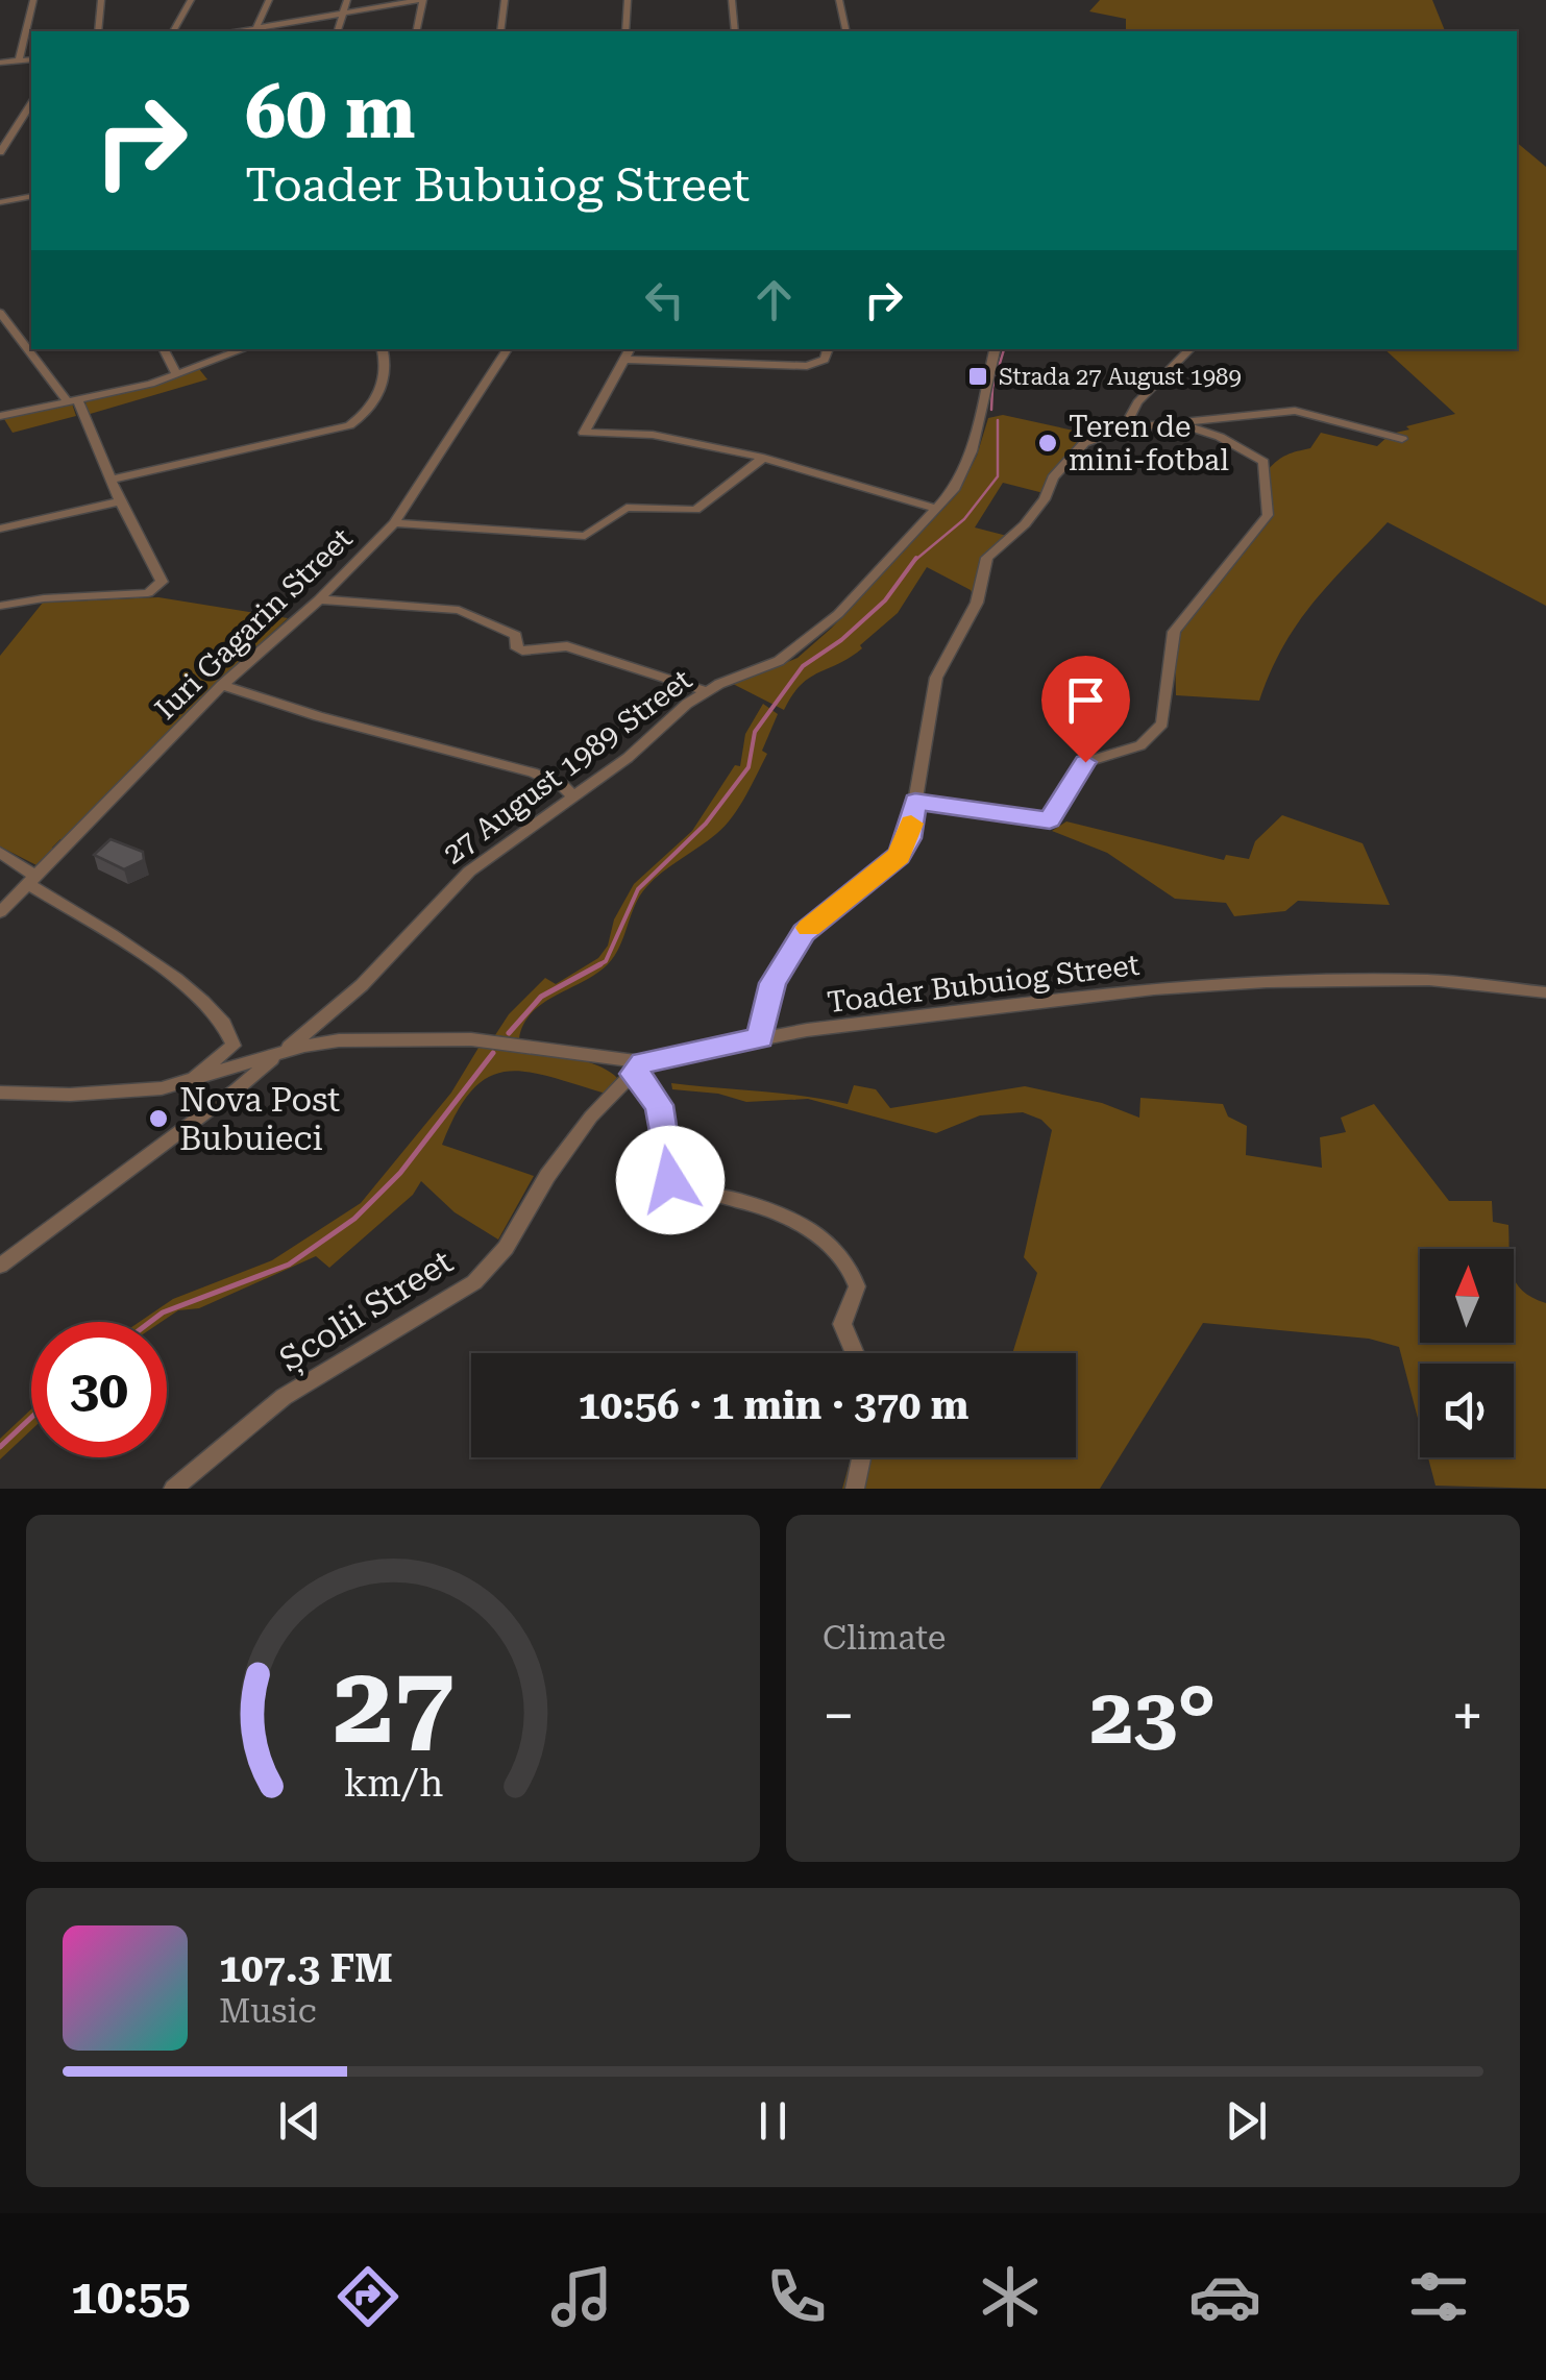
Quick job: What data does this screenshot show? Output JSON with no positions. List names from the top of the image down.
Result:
{
  "streets": {
    "street": [
      "Iuri Gagarin Street",
      "27 August 1989 Street",
      "Toader Bubuiog Street",
      "Școlii Street"
    ]
  },
  "crossings": [
    ["27 August 1989 Street", "Toader Bubuiog Street"],
    ["Toader Bubuiog Street", "Școlii Street"]
  ],
  "places": {
    "transit": ["Strada 27 August 1989"],
    "other": ["Teren de mini-fotbal", "Nova Post Bubuieci"]
  },
  "north": "top",
  "page": {
    "turn": ["60 m", "Toader Bubuiog Street"],
    "limit": "30",
    "trip": "10:56 · 1 min · 370 m",
    "tile": "Climate",
    "heat": ["−", "23°", "+"],
    "song": ["107.3 FM", "Music"],
    "tabs": "10:55",
    "gauge": ["27", "km/h"]
  }
}
